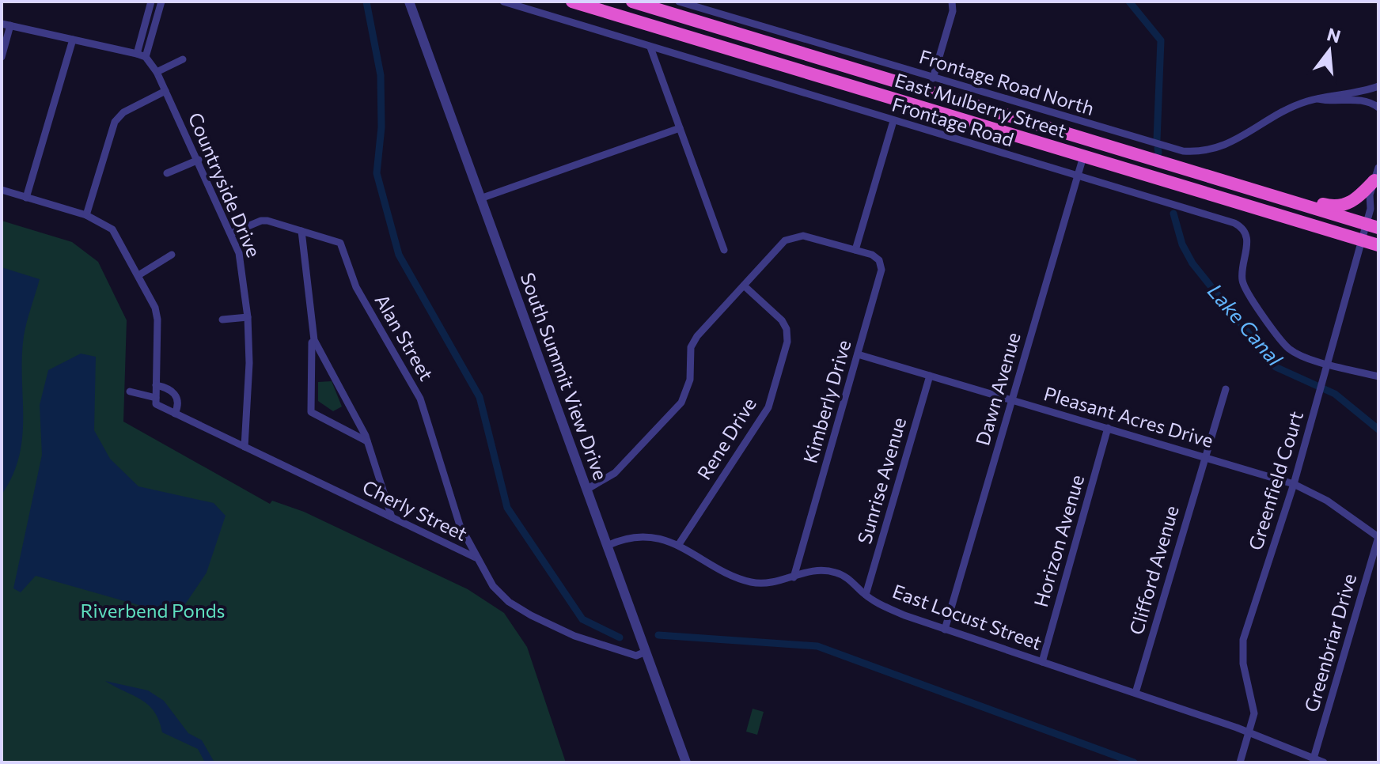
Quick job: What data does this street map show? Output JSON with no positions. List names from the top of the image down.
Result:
{
  "streets": {
    "highway": ["East Mulberry Street"],
    "street": [
      "Frontage Road North",
      "Frontage Road",
      "Countryside Drive",
      "Alan Street",
      "South Summit View Drive",
      "Dawn Avenue",
      "Kimberly Drive",
      "Pleasant Acres Drive",
      "Rene Drive",
      "Sunrise Avenue",
      "Greenfield Court",
      "Cherly Street",
      "Horizon Avenue",
      "Clifford Avenue",
      "East Locust Street",
      "Greenbriar Drive"
    ]
  },
  "crossings": [
    ["East Mulberry Street", "Dawn Avenue"],
    ["East Mulberry Street", "Greenfield Court"],
    ["Frontage Road", "Dawn Avenue"],
    ["Frontage Road", "Greenfield Court"],
    ["Countryside Drive", "Alan Street"],
    ["Countryside Drive", "Cherly Street"],
    ["Alan Street", "Cherly Street"],
    ["South Summit View Drive", "Cherly Street"],
    ["South Summit View Drive", "East Locust Street"],
    ["Dawn Avenue", "Pleasant Acres Drive"],
    ["Dawn Avenue", "East Locust Street"],
    ["Kimberly Drive", "Pleasant Acres Drive"],
    ["Kimberly Drive", "Rene Drive"],
    ["Kimberly Drive", "East Locust Street"],
    ["Pleasant Acres Drive", "Sunrise Avenue"],
    ["Pleasant Acres Drive", "Greenfield Court"],
    ["Pleasant Acres Drive", "Horizon Avenue"],
    ["Pleasant Acres Drive", "Clifford Avenue"],
    ["Pleasant Acres Drive", "Greenbriar Drive"],
    ["Rene Drive", "East Locust Street"],
    ["Sunrise Avenue", "East Locust Street"],
    ["Greenfield Court", "East Locust Street"],
    ["Horizon Avenue", "East Locust Street"],
    ["Clifford Avenue", "East Locust Street"],
    ["East Locust Street", "Greenbriar Drive"]
  ],
  "water": ["Lake Canal"],
  "parks": ["Riverbend Ponds"],
  "north": "top"
}
